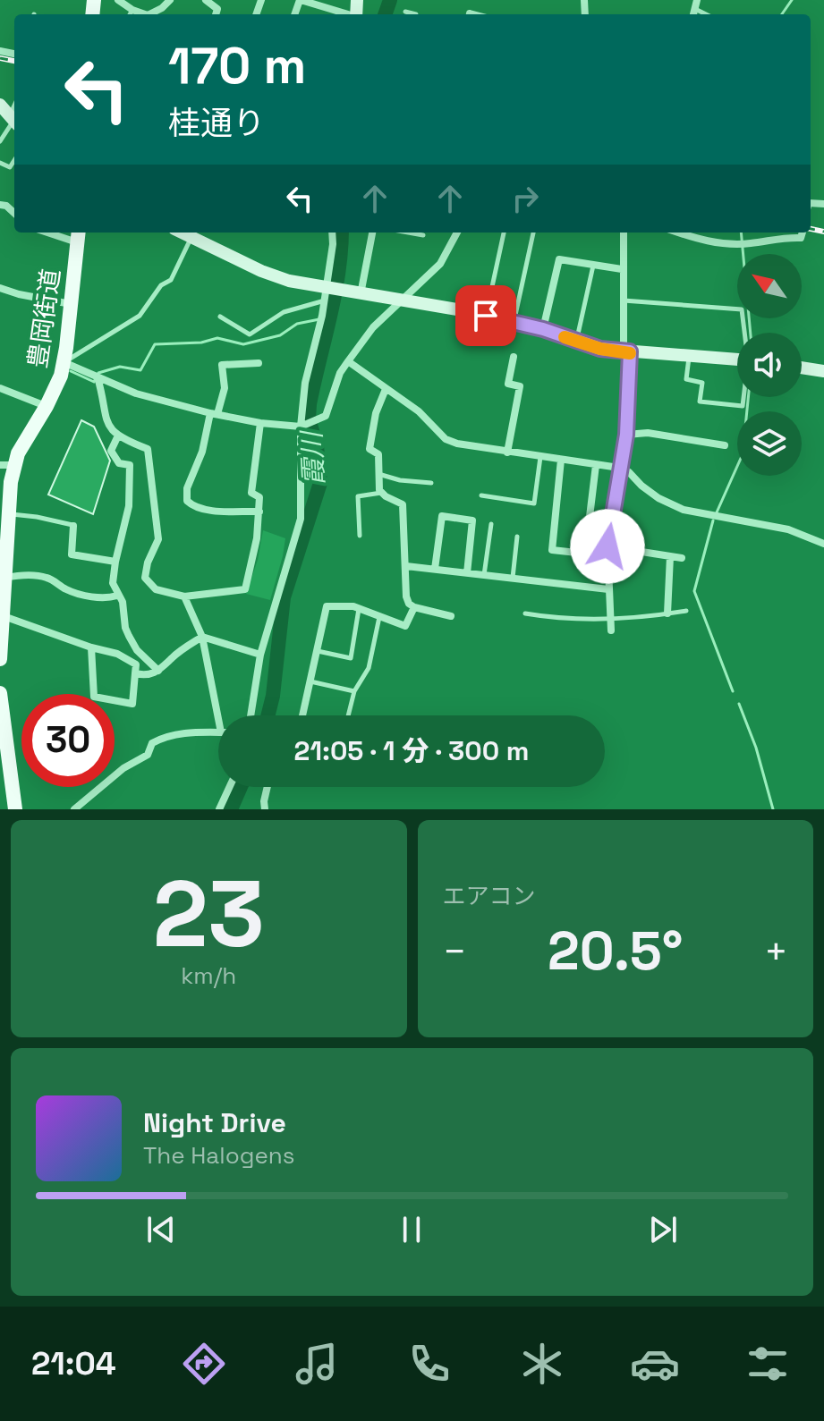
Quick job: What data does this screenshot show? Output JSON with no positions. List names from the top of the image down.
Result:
{
  "streets": {
    "main road": ["豊岡街道"]
  },
  "water": ["霞川"],
  "north": "top left",
  "page": {
    "turn": ["170 m", "桂通り"],
    "limit": "30",
    "trip": "21:05 · 1 分 · 300 m",
    "tile": [
      ["23", "km/h"],
      "エアコン"
    ],
    "heat": ["−", "20.5°", "+"],
    "song": ["Night Drive", "The Halogens"],
    "tabs": "21:04"
  }
}
